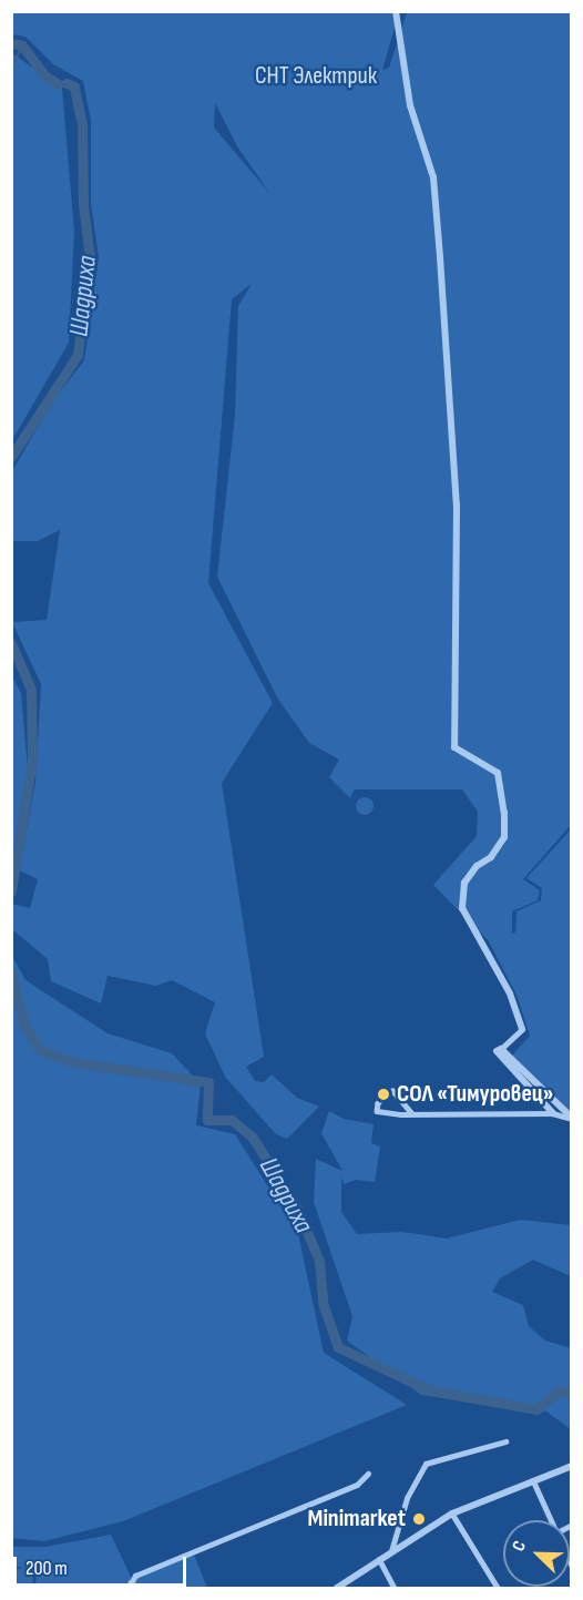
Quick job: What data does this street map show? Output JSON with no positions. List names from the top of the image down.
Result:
{
  "water": ["Шадриха"],
  "parks": ["СНТ Электрик"],
  "places": ["СОЛ «Тимуровец»", "Minimarket"],
  "scale_bar": "200 m",
  "north": "top left"
}
